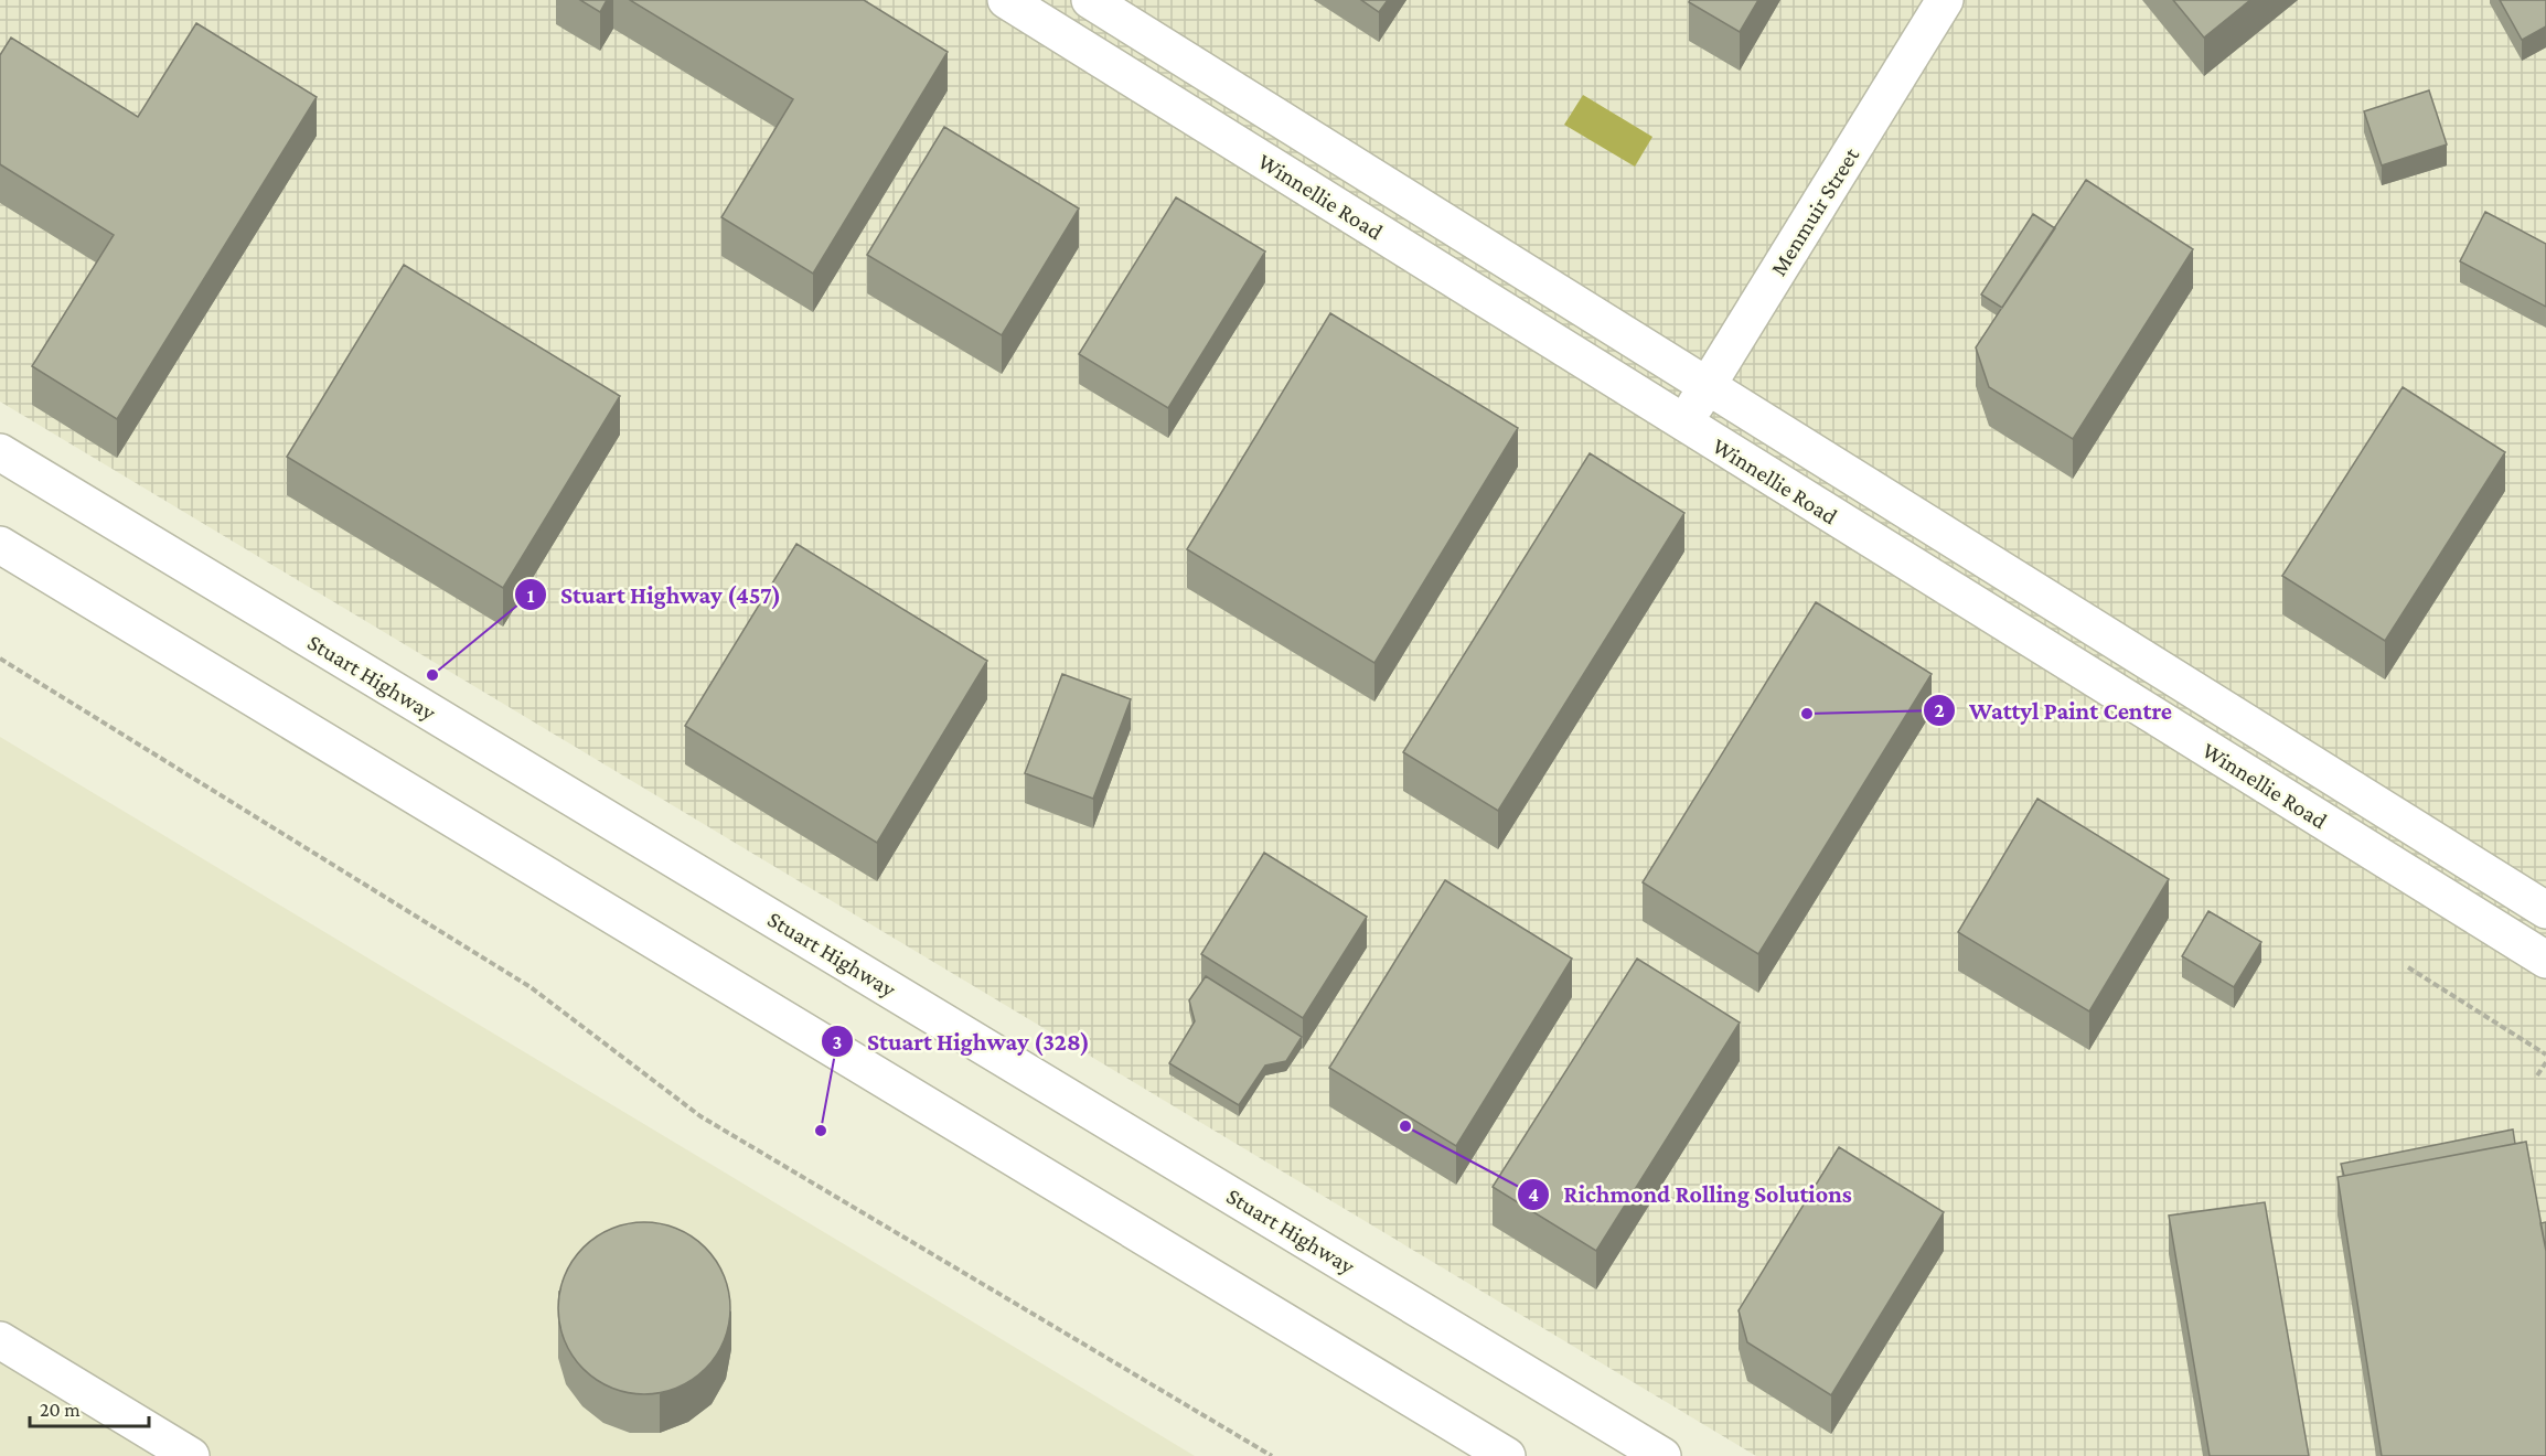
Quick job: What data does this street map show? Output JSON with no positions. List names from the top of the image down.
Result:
{
  "streets": {
    "main road": ["Winnellie Road", "Menmuir Street", "Stuart Highway"]
  },
  "crossings": [
    ["Winnellie Road", "Menmuir Street"]
  ],
  "places": [
    "Stuart Highway (457)",
    "Wattyl Paint Centre",
    "Richmond Rolling Solutions",
    "Stuart Highway (328)"
  ],
  "scale_bar": "20 m"
}
